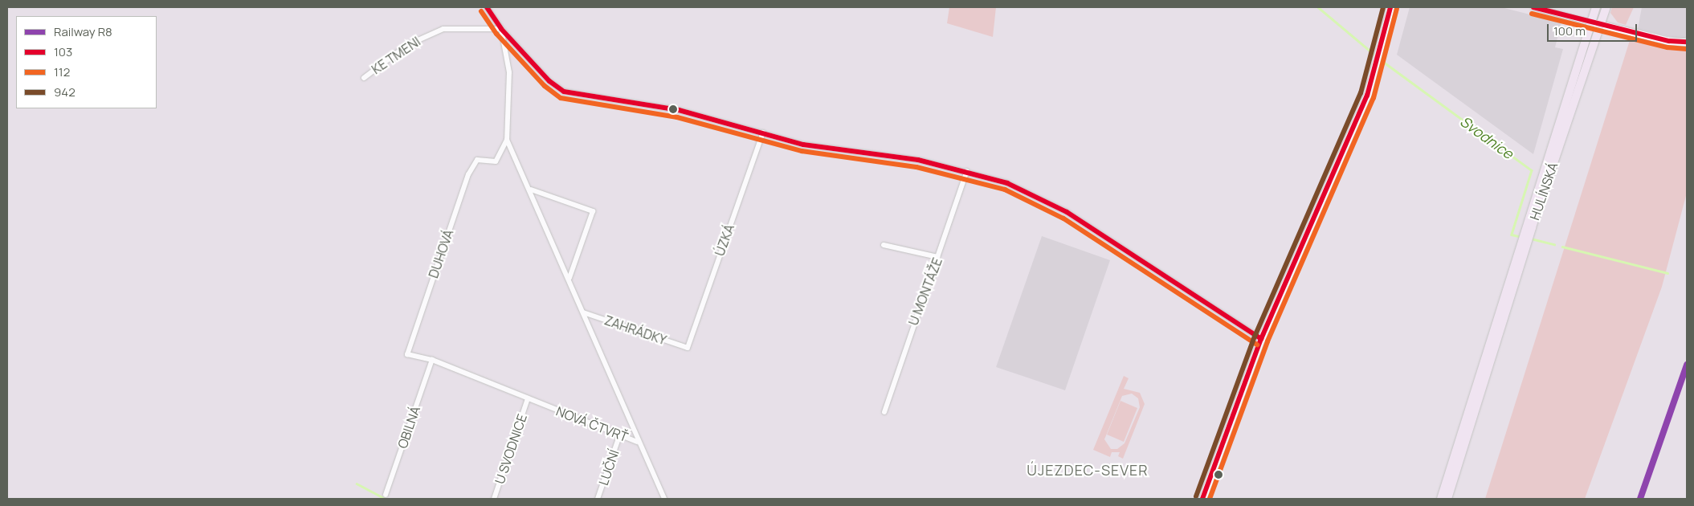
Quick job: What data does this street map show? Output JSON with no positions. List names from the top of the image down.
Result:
{
  "streets": {
    "main road": ["HULÍNSKÁ"],
    "street": [
      "KE TMENI",
      "ÚZKÁ",
      "DUHOVÁ",
      "U MONTÁŽE",
      "ZAHRÁDKY",
      "NOVÁ ČTVRŤ",
      "OBILNÁ",
      "U SVODNICE",
      "LUČNÍ"
    ]
  },
  "crossings": [
    ["KE TMENI", "NOVÁ ČTVRŤ"],
    ["ÚZKÁ", "ZAHRÁDKY"],
    ["DUHOVÁ", "NOVÁ ČTVRŤ"],
    ["ZAHRÁDKY", "NOVÁ ČTVRŤ"],
    ["NOVÁ ČTVRŤ", "OBILNÁ"],
    ["NOVÁ ČTVRŤ", "U SVODNICE"],
    ["NOVÁ ČTVRŤ", "LUČNÍ"]
  ],
  "districts": ["ÚJEZDEC-SEVER"],
  "water": ["Svodnice"],
  "lines": [
    "transit line 103",
    "transit line 942",
    "transit line 112",
    "rail line R8"
  ],
  "legend": [
    "Railway R8",
    "103",
    "112",
    "942"
  ],
  "scale_bar": "100 m"
}
